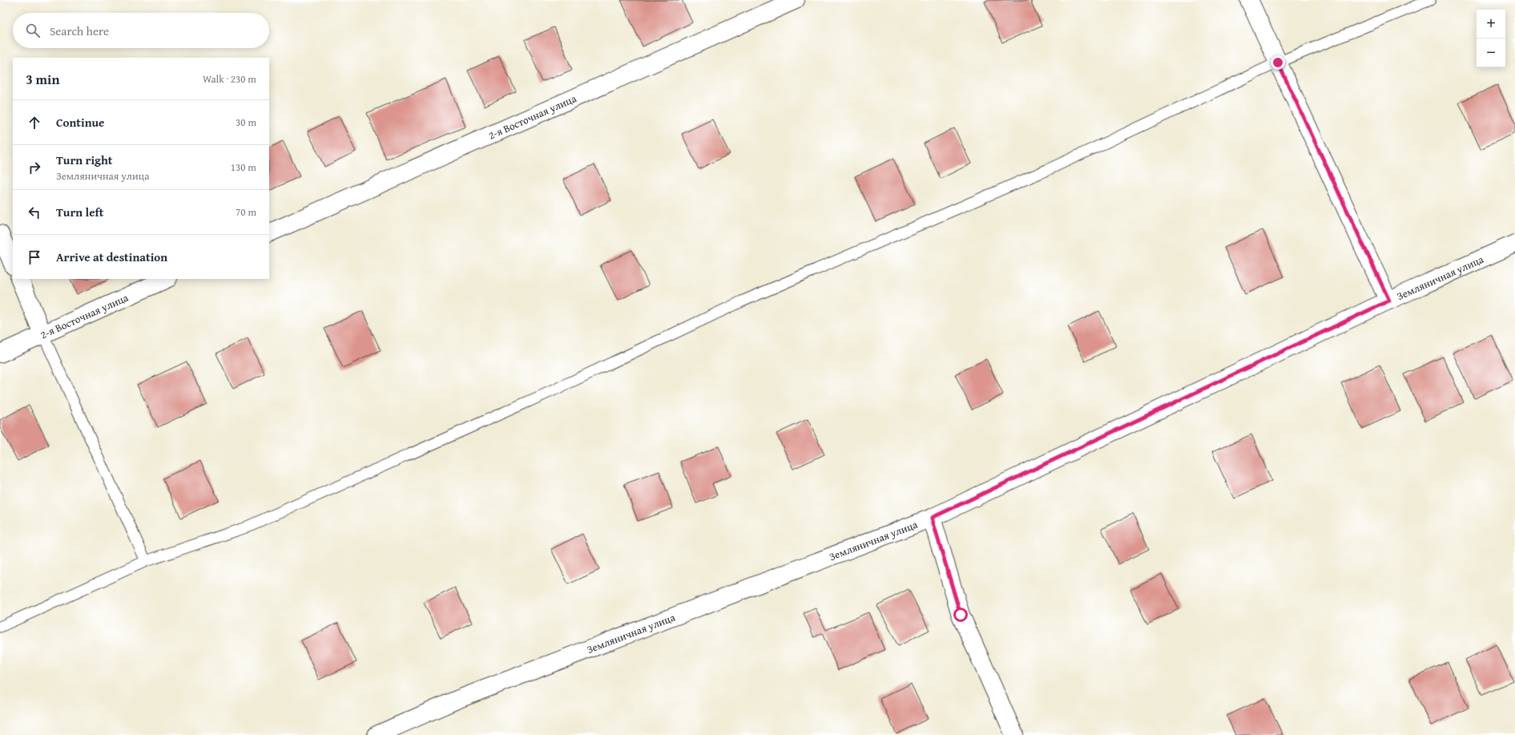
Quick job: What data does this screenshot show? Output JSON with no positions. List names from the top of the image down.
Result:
{
  "streets": {
    "street": ["2-я Восточная улица", "Земляничная улица"]
  },
  "page": {
    "map_buttons": ["+", "−"],
    "search": "Search here",
    "heading": ["3 min", "Walk · 230 m"],
    "list": [
      ["Continue", "30 m"],
      ["Turn right", "Земляничная улица", "130 m"],
      ["Turn left", "70 m"],
      "Arrive at destination"
    ]
  }
}
